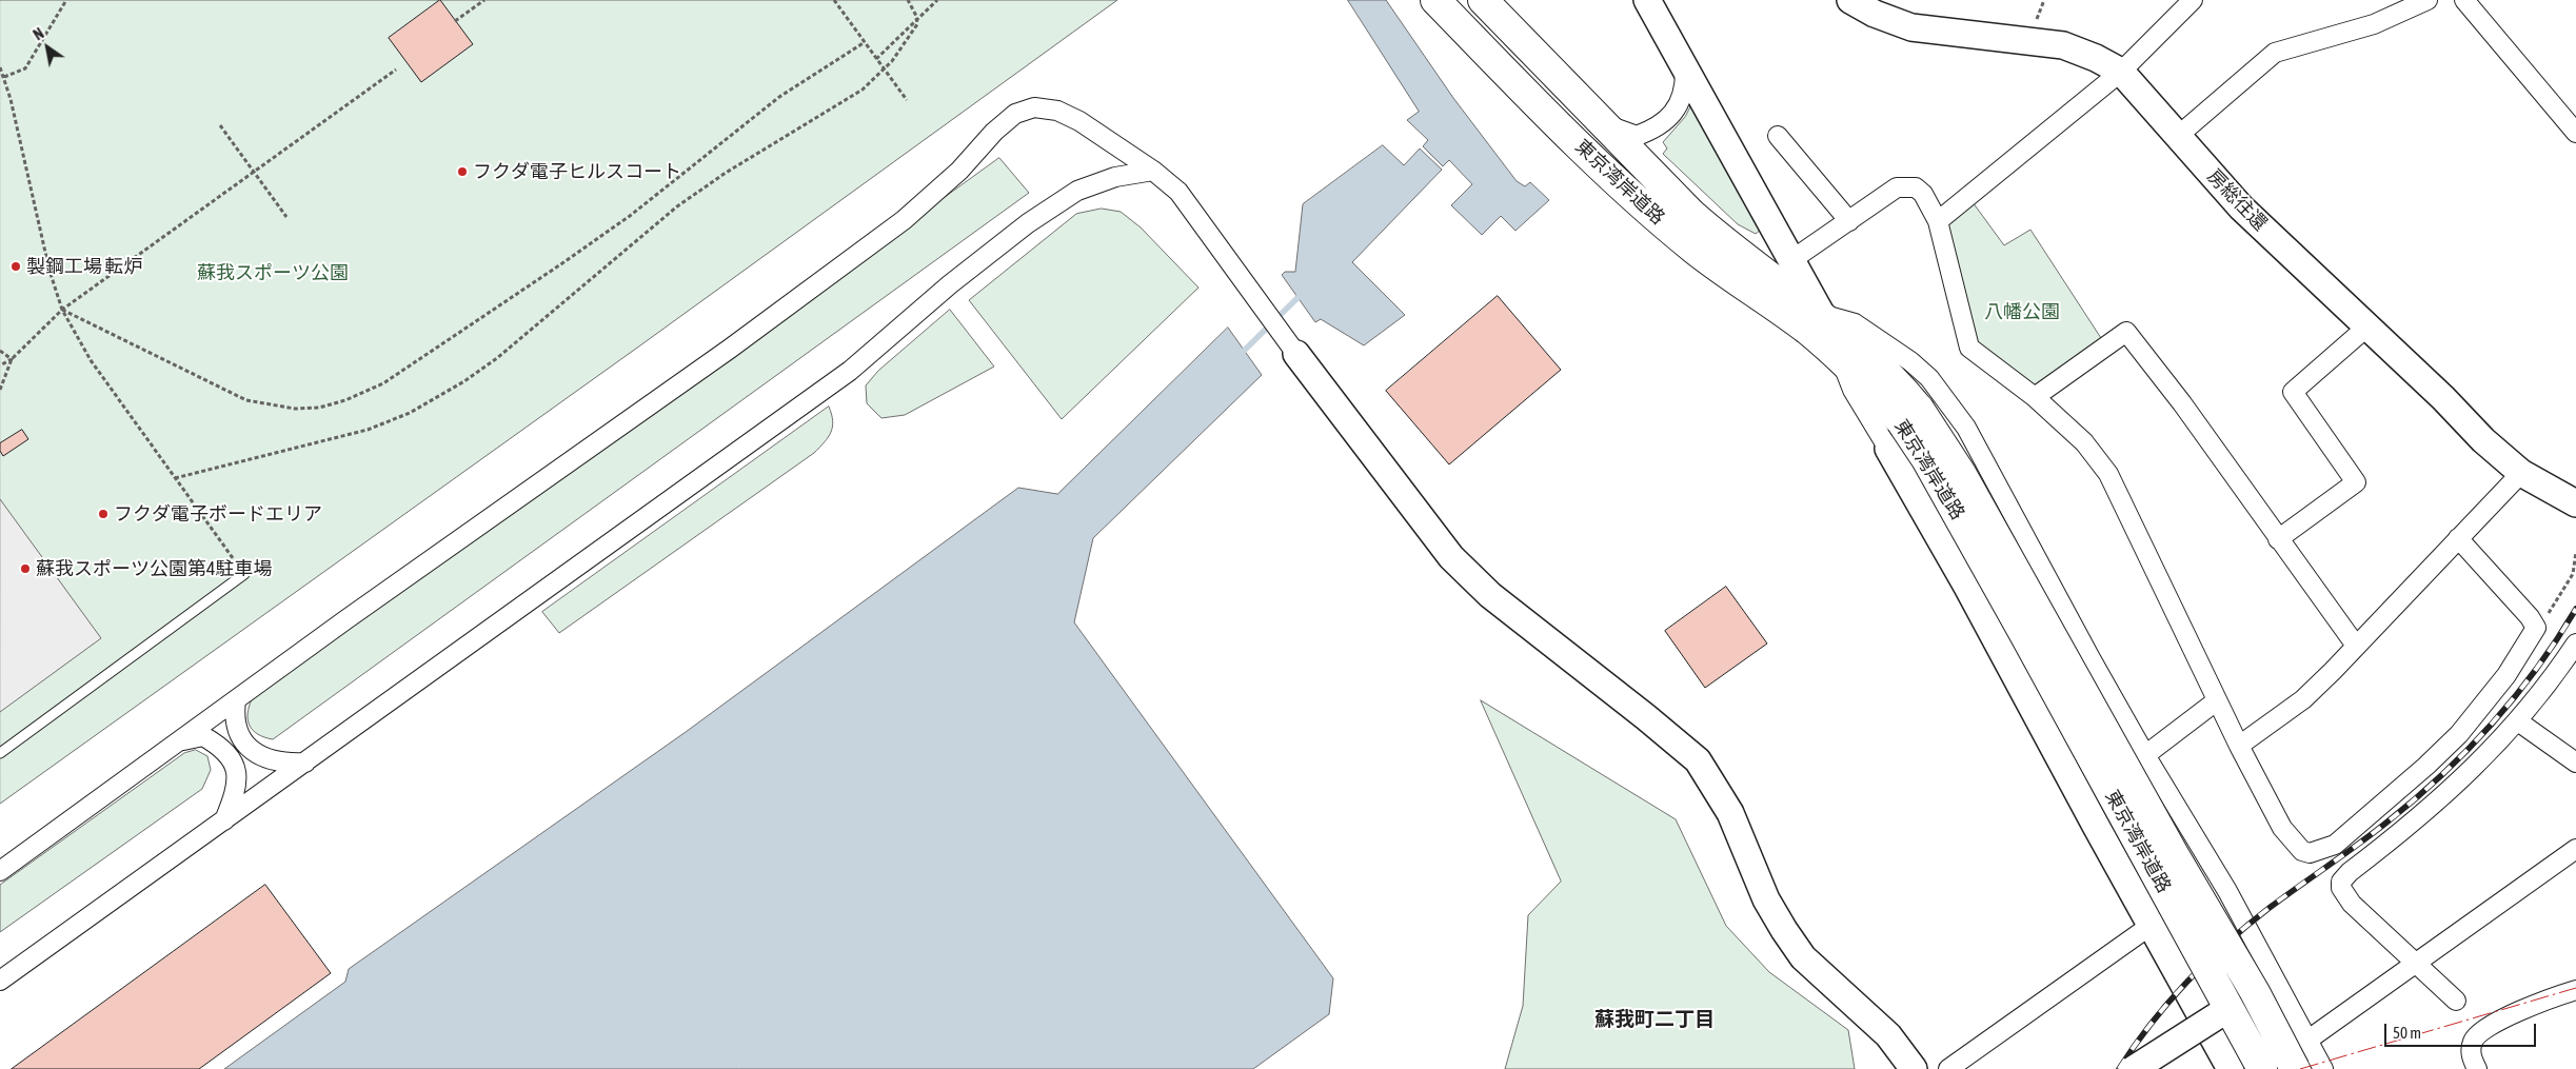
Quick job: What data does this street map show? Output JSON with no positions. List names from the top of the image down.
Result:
{
  "streets": {
    "highway": ["東京湾岸道路"],
    "street": ["房総往還"]
  },
  "districts": ["蘇我町二丁目"],
  "parks": ["蘇我スポーツ公園", "八幡公園"],
  "places": [
    "フクダ電子ヒルスコート",
    "製鋼工場 転炉",
    "フクダ電子ボードエリア",
    "蘇我スポーツ公園第4駐車場"
  ],
  "scale_bar": "50 m",
  "north": "top left"
}
